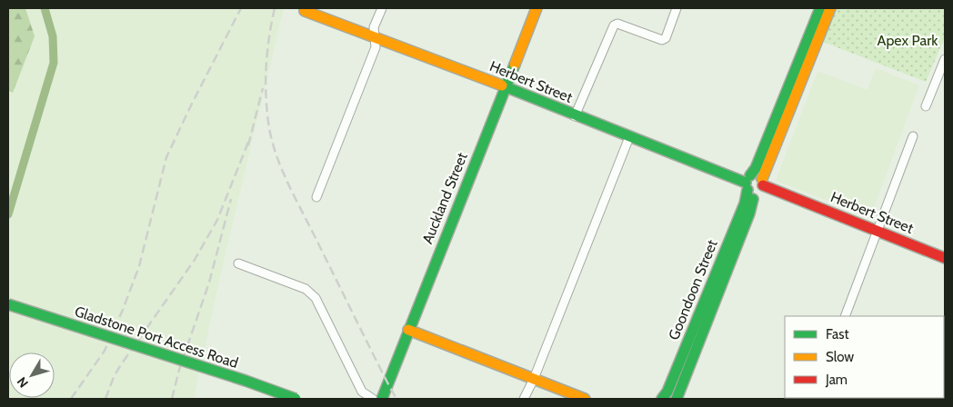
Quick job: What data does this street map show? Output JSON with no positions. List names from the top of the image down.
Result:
{
  "streets": {
    "street": [
      "Herbert Street",
      "Auckland Street",
      "Goondoon Street",
      "Gladstone Port Access Road"
    ]
  },
  "crossings": [
    ["Herbert Street", "Auckland Street"],
    ["Herbert Street", "Goondoon Street"]
  ],
  "parks": ["Apex Park"],
  "legend": ["Fast", "Slow", "Jam"],
  "north": "bottom left"
}
